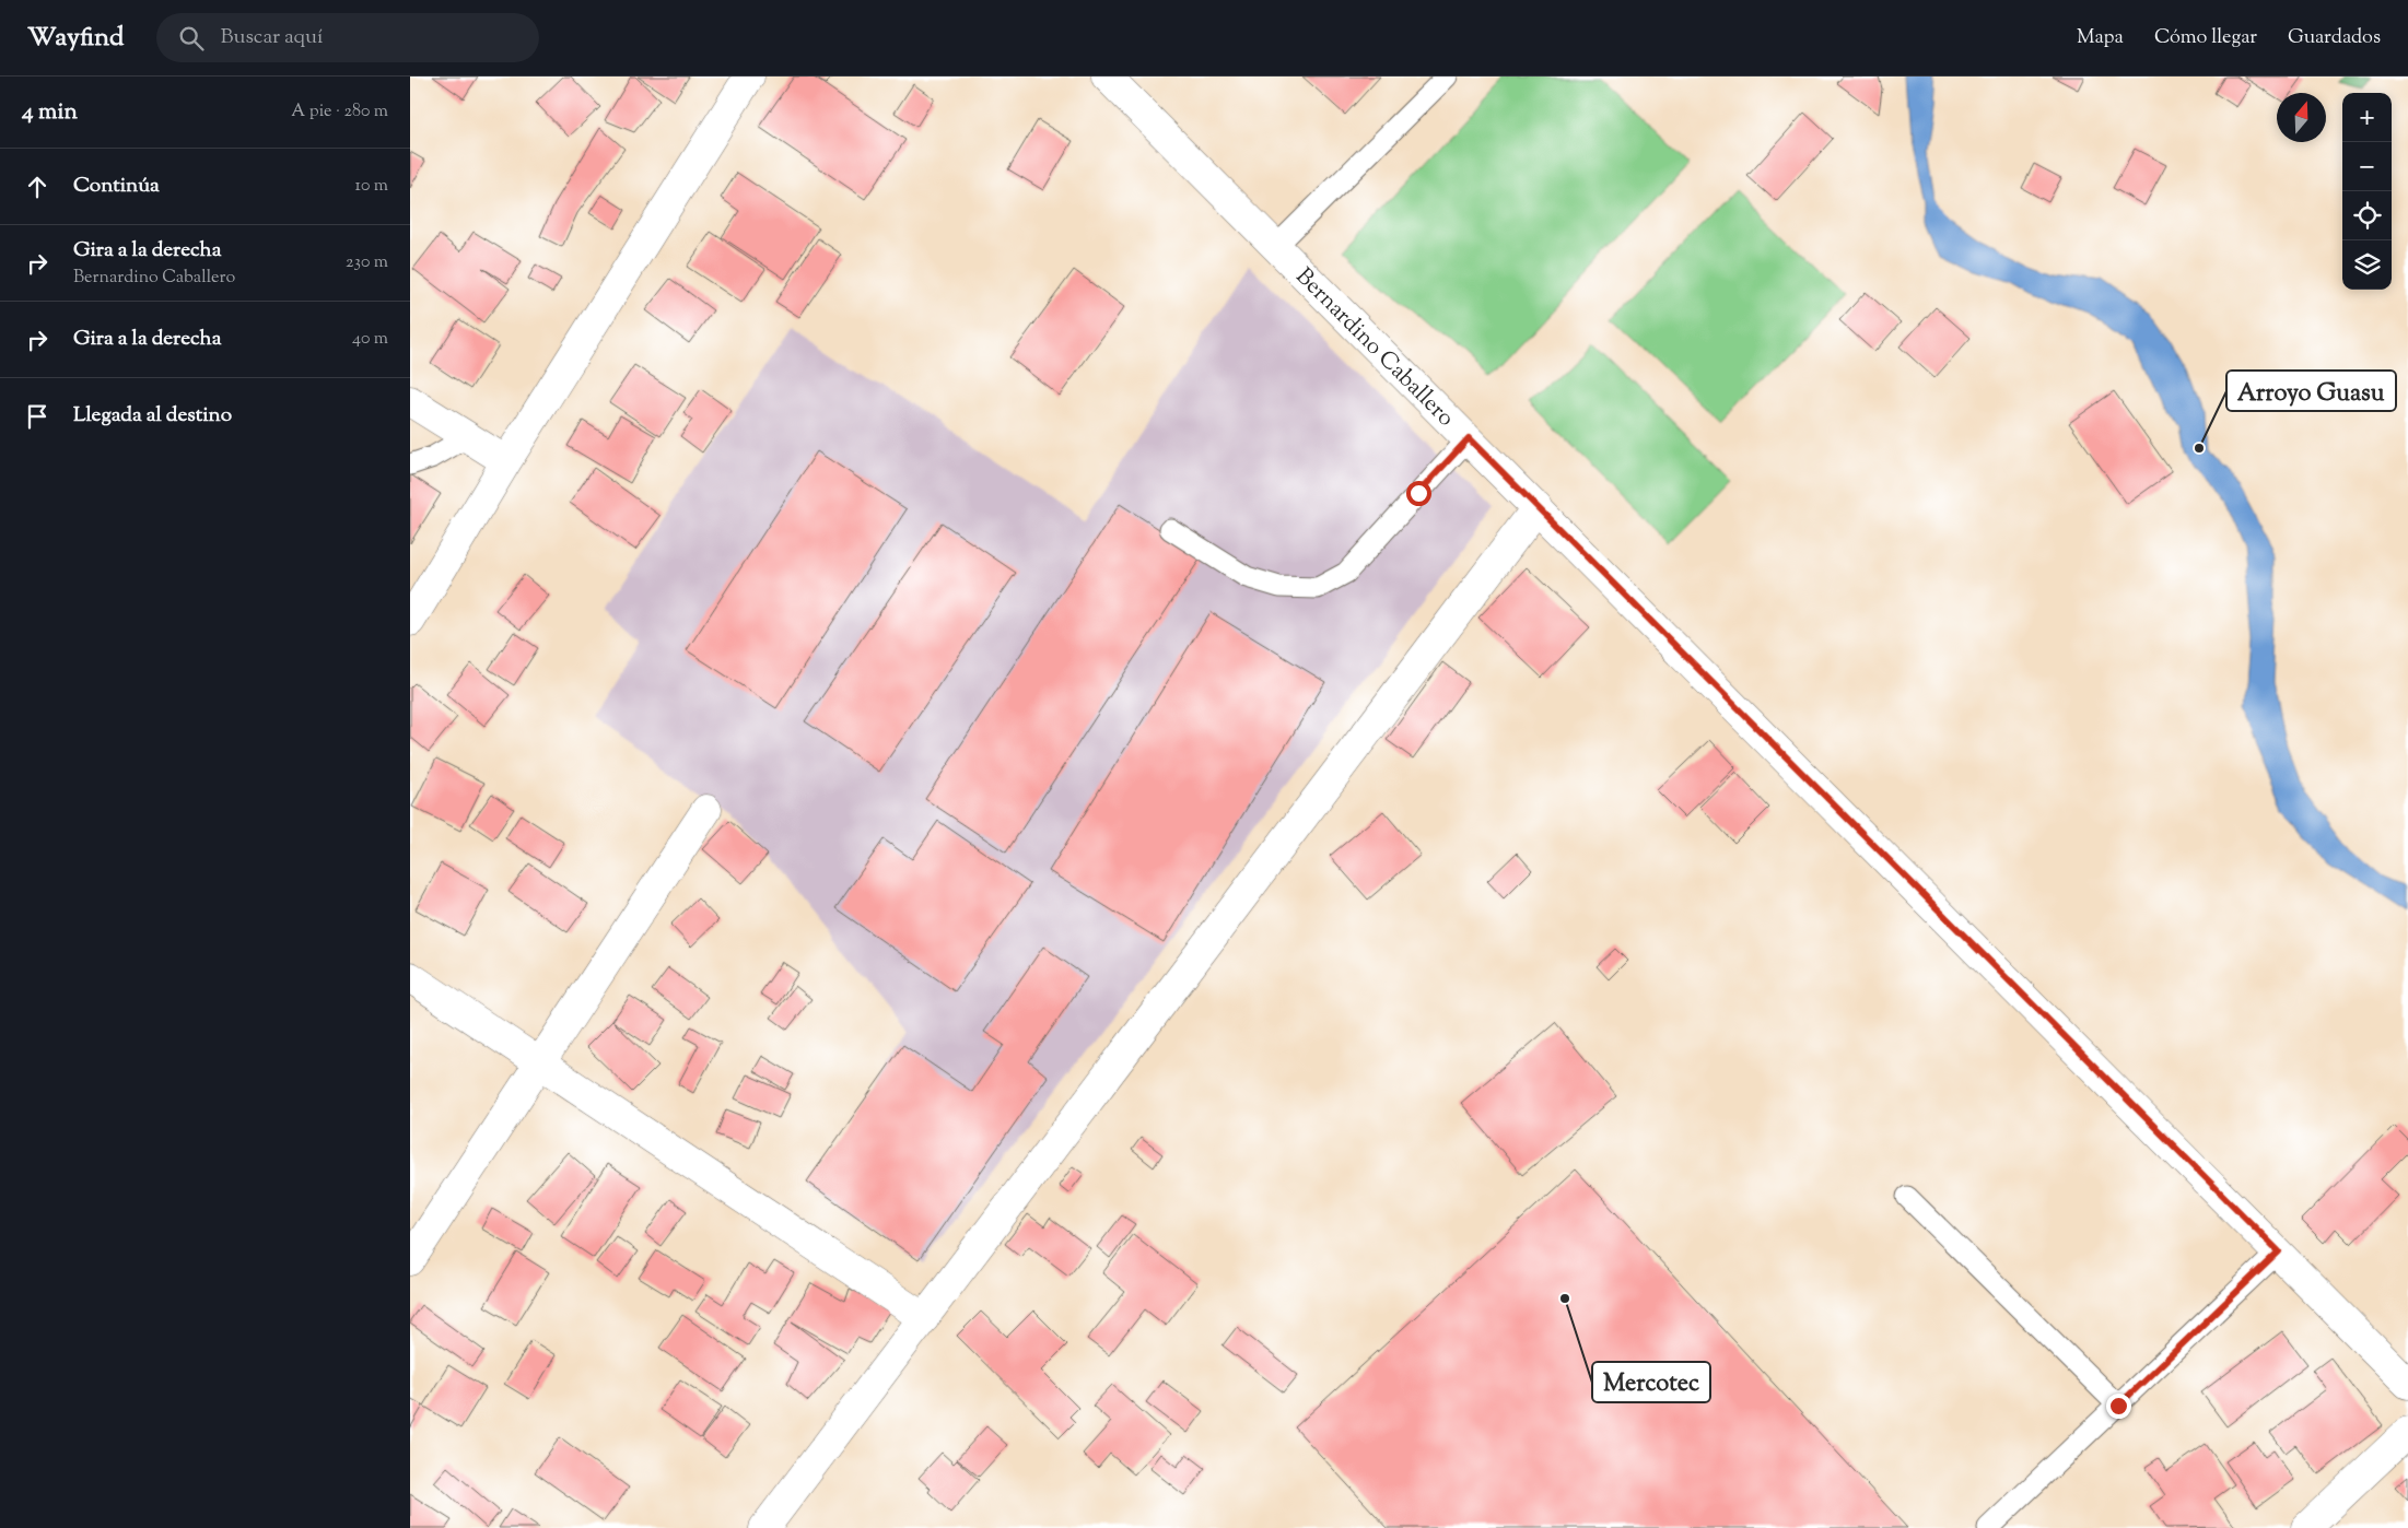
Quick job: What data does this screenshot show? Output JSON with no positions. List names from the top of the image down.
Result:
{
  "streets": {
    "street": ["Bernardino Caballero"]
  },
  "places": ["Arroyo Guasu", "Mercotec"],
  "north": "top",
  "page": {
    "header": "Wayfind",
    "search": "Buscar aquí",
    "nav": ["Mapa", "Cómo llegar", "Guardados"],
    "heading": ["4 min", "A pie · 280 m"],
    "map_buttons": ["+", "−"],
    "list": [
      ["Continúa", "10 m"],
      ["Gira a la derecha", "Bernardino Caballero", "230 m"],
      ["Gira a la derecha", "40 m"],
      "Llegada al destino"
    ]
  }
}
